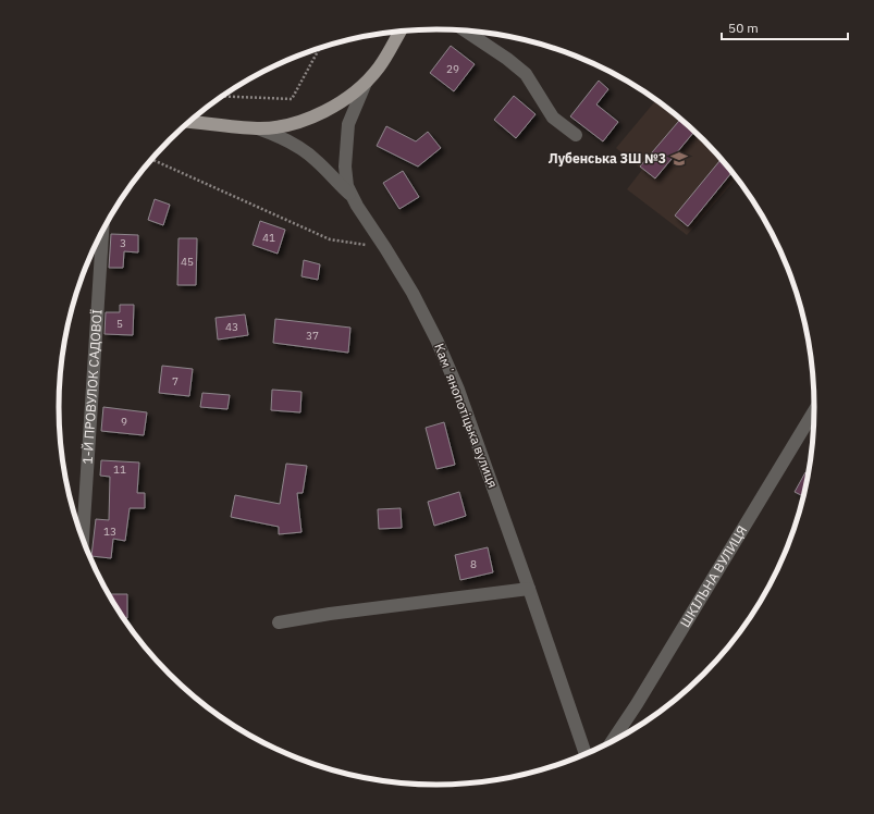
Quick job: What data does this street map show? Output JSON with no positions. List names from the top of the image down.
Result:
{
  "streets": {
    "street": ["1-Й ПРОВУЛОК САДОВОЇ", "Камʼянопотіцька вулиця", "ШКІЛЬНА ВУЛИЦЯ"]
  },
  "places": {
    "school or university": ["Лубенська ЗШ №3"]
  },
  "house_numbers": [
    "29",
    "41",
    "3",
    "45",
    "5",
    "43",
    "37",
    "7",
    "9",
    "11",
    "13",
    "8"
  ],
  "scale_bar": "50 m"
}
